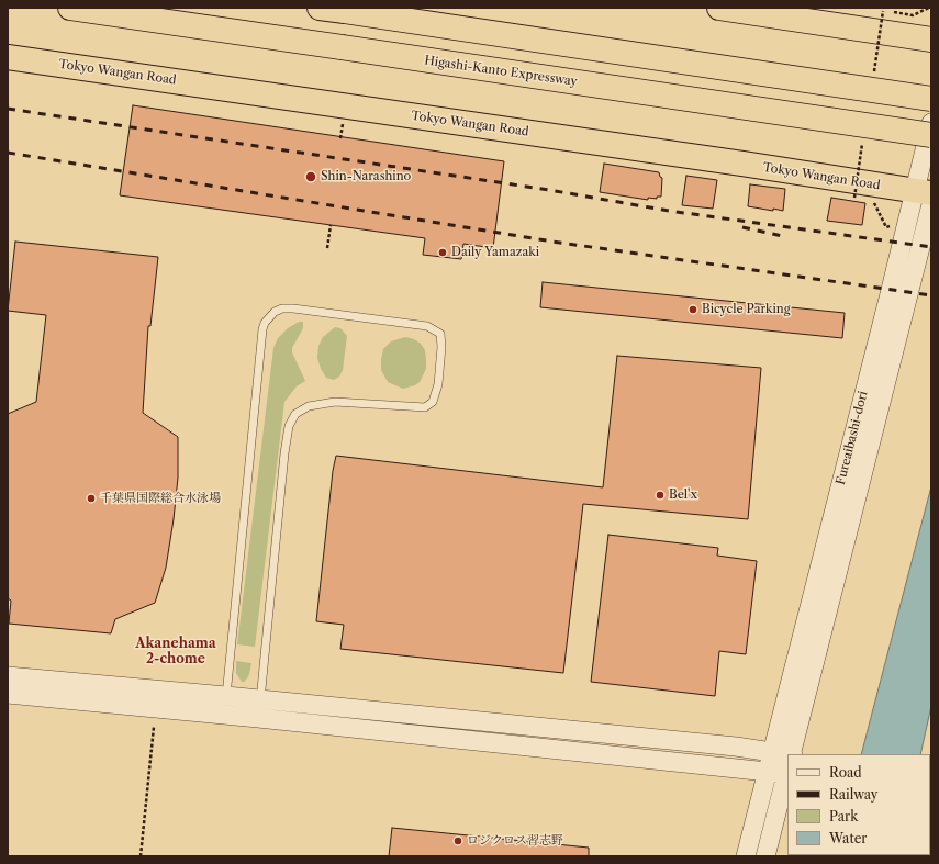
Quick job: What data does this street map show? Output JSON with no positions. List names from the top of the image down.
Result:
{
  "streets": {
    "highway": ["Higashi-Kanto Expressway", "Tokyo Wangan Road"],
    "street": ["Fureaibashi-dori"]
  },
  "crossings": [
    ["Tokyo Wangan Road", "Fureaibashi-dori"]
  ],
  "districts": ["Akanehama 2-chome"],
  "places": [
    "Shin-Narashino",
    "Daily Yamazaki",
    "Bicycle Parking",
    "Bel'x",
    "千葉県国際総合水泳場",
    "ロジクロス習志野"
  ],
  "legend": [
    "Road",
    "Railway",
    "Park",
    "Water"
  ]
}
